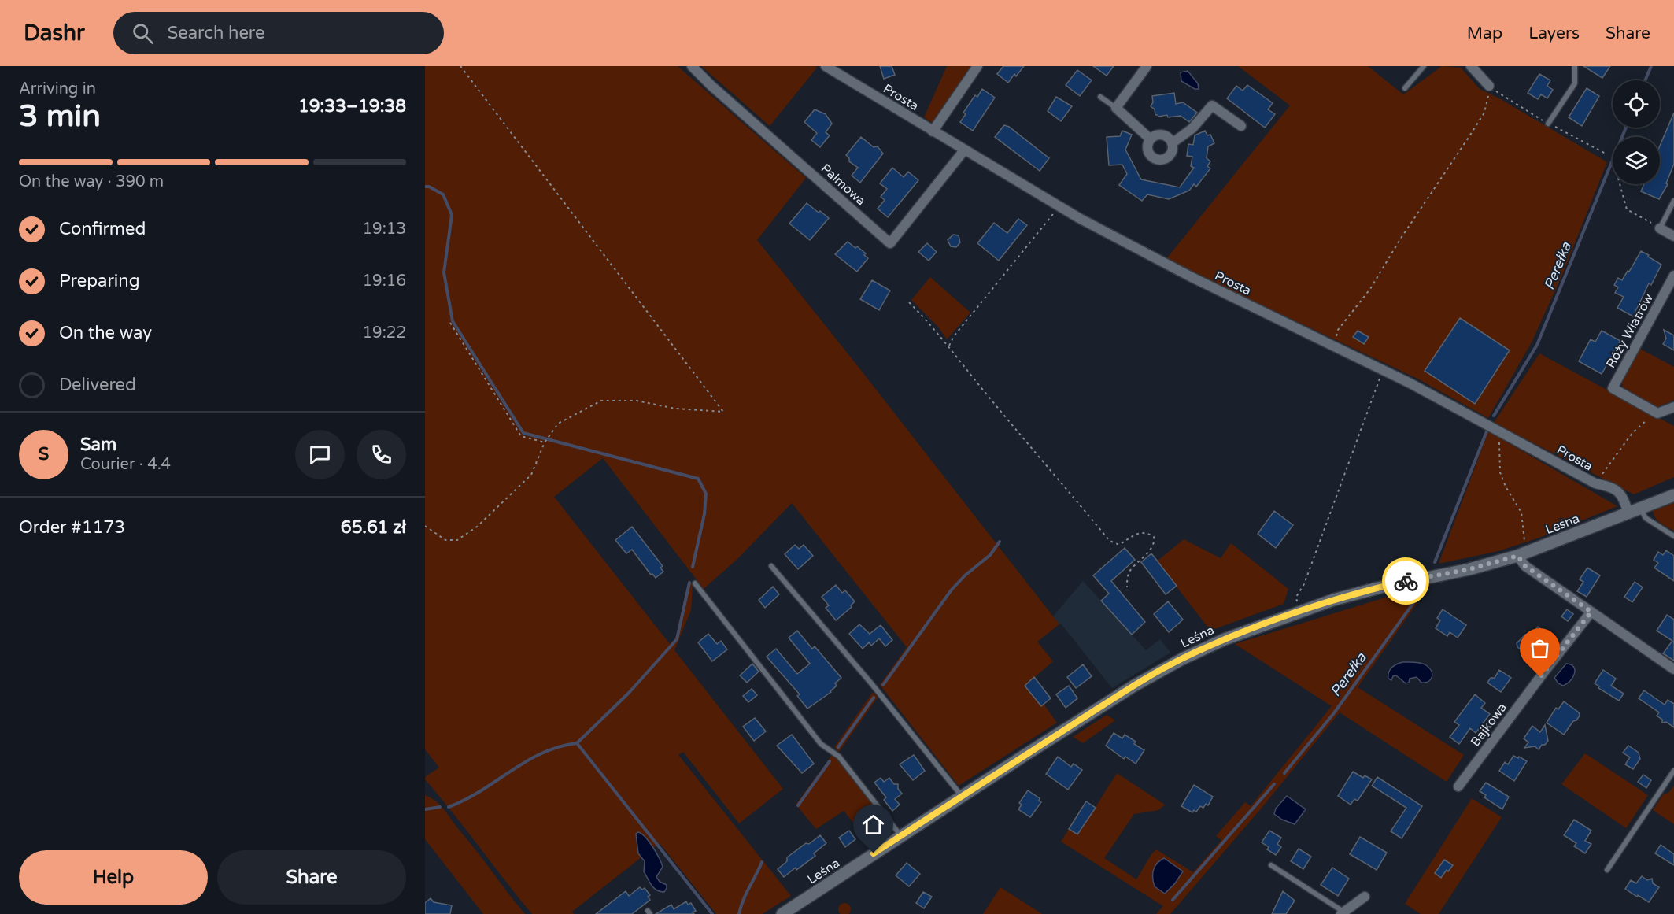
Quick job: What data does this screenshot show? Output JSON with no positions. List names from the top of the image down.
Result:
{
  "streets": {
    "street": [
      "Prosta",
      "Palmowa",
      "Róży Wiatrów",
      "Leśna",
      "Bajkowa"
    ]
  },
  "crossings": [
    ["Prosta", "Palmowa"],
    ["Prosta", "Leśna"]
  ],
  "water": ["Perełka"],
  "page": {
    "header": "Dashr",
    "search": "Search here",
    "nav": ["Map", "Layers", "Share"],
    "heading": ["3 min", "Arriving in", "19:33–19:38"],
    "panel": [
      "Sam",
      "Courier · 4.4",
      "Order #1173",
      "65.61 zł"
    ],
    "bar": "On the way · 390 m",
    "list": [
      ["Confirmed", "19:13"],
      ["Preparing", "19:16"],
      ["On the way", "19:22"],
      "Delivered"
    ],
    "round": "S",
    "buttons": ["Help", "Share"]
  }
}
